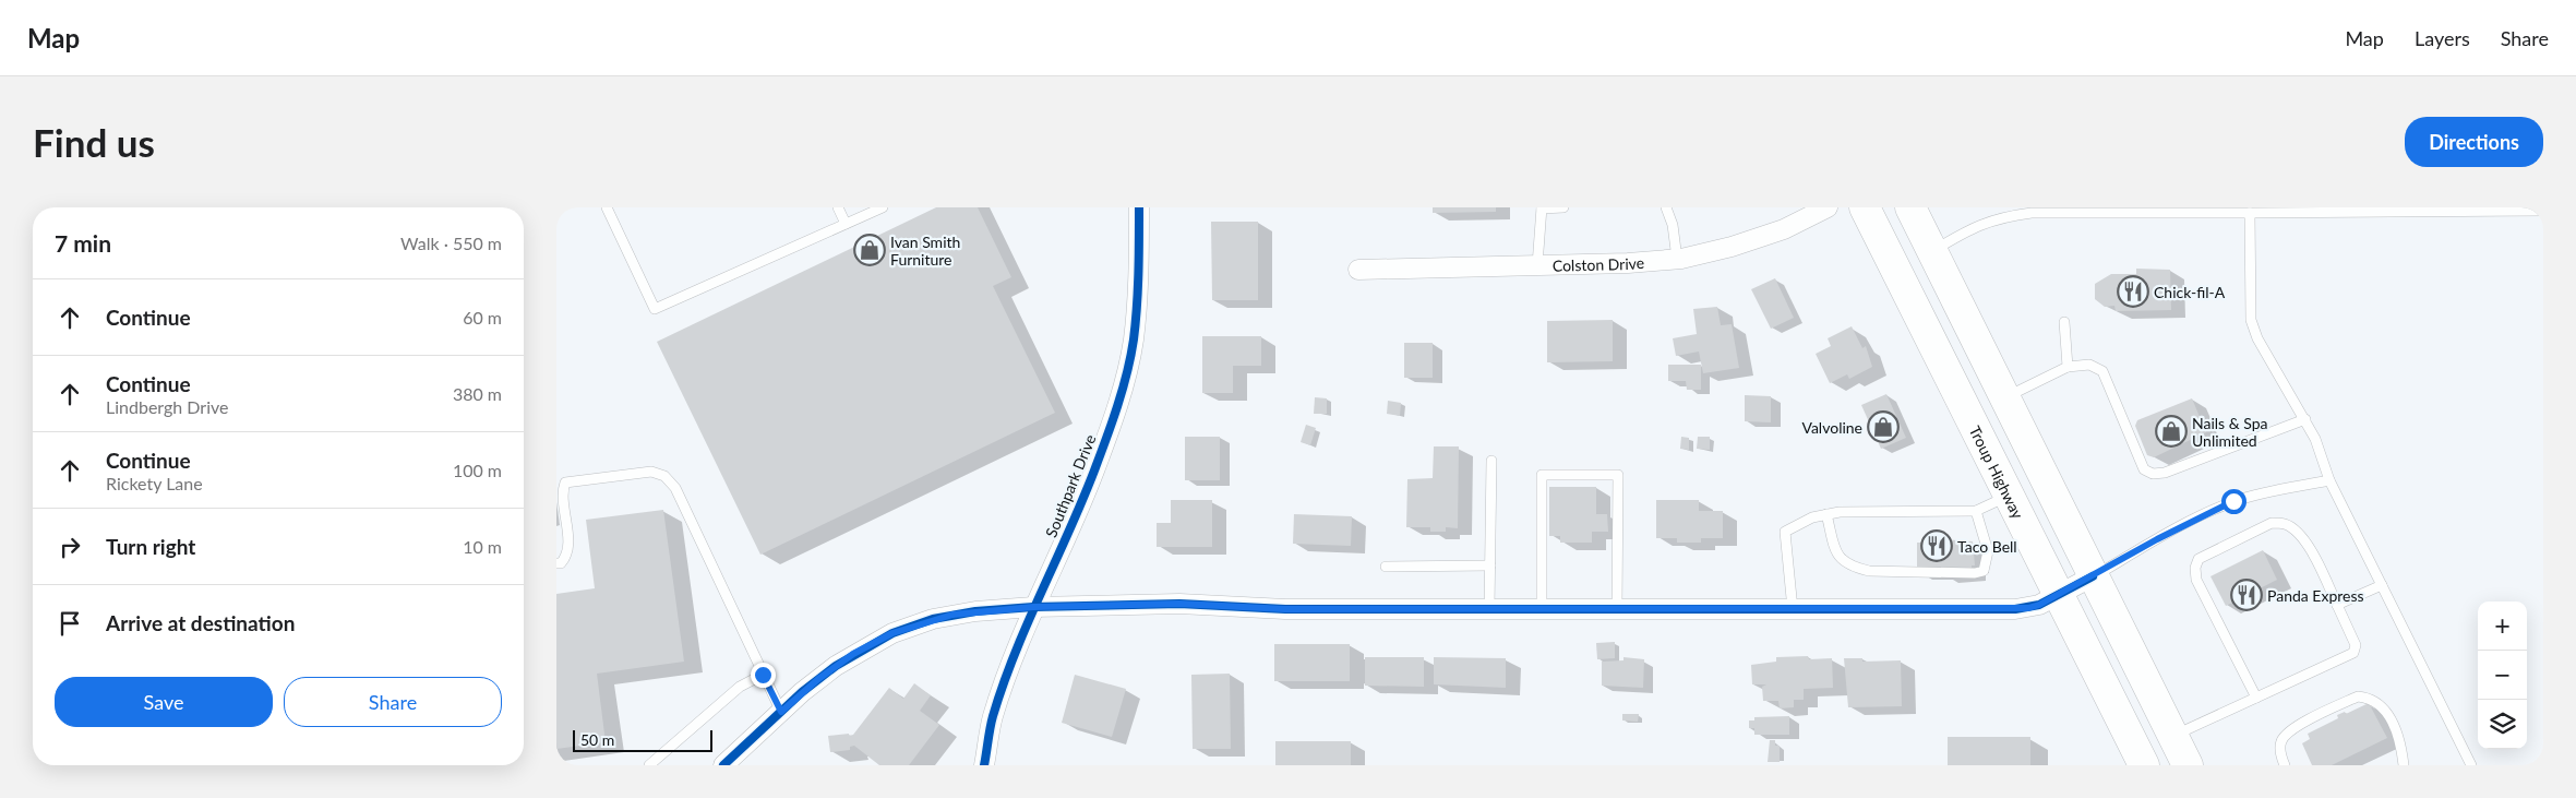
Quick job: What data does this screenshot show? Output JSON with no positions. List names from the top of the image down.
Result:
{
  "streets": {
    "highway": ["Troup Highway"],
    "street": ["Colston Drive", "Southpark Drive"]
  },
  "places": {
    "shop": ["Ivan Smith Furniture", "Valvoline", "Nails & Spa Unlimited"],
    "restaurant": ["Chick-fil-A", "Taco Bell", "Panda Express"]
  },
  "scale_bar": "50 m",
  "page": {
    "header": "Map",
    "nav": ["Map", "Layers", "Share"],
    "buttons": [
      "Directions",
      ["Save", "Share"]
    ],
    "title": "Find us",
    "heading": ["7 min", "Walk · 550 m"],
    "list": [
      ["Continue", "60 m"],
      ["Continue", "Lindbergh Drive", "380 m"],
      ["Continue", "Rickety Lane", "100 m"],
      ["Turn right", "10 m"],
      "Arrive at destination"
    ],
    "map_buttons": ["+", "−"],
    "scale": "50 m"
  }
}
